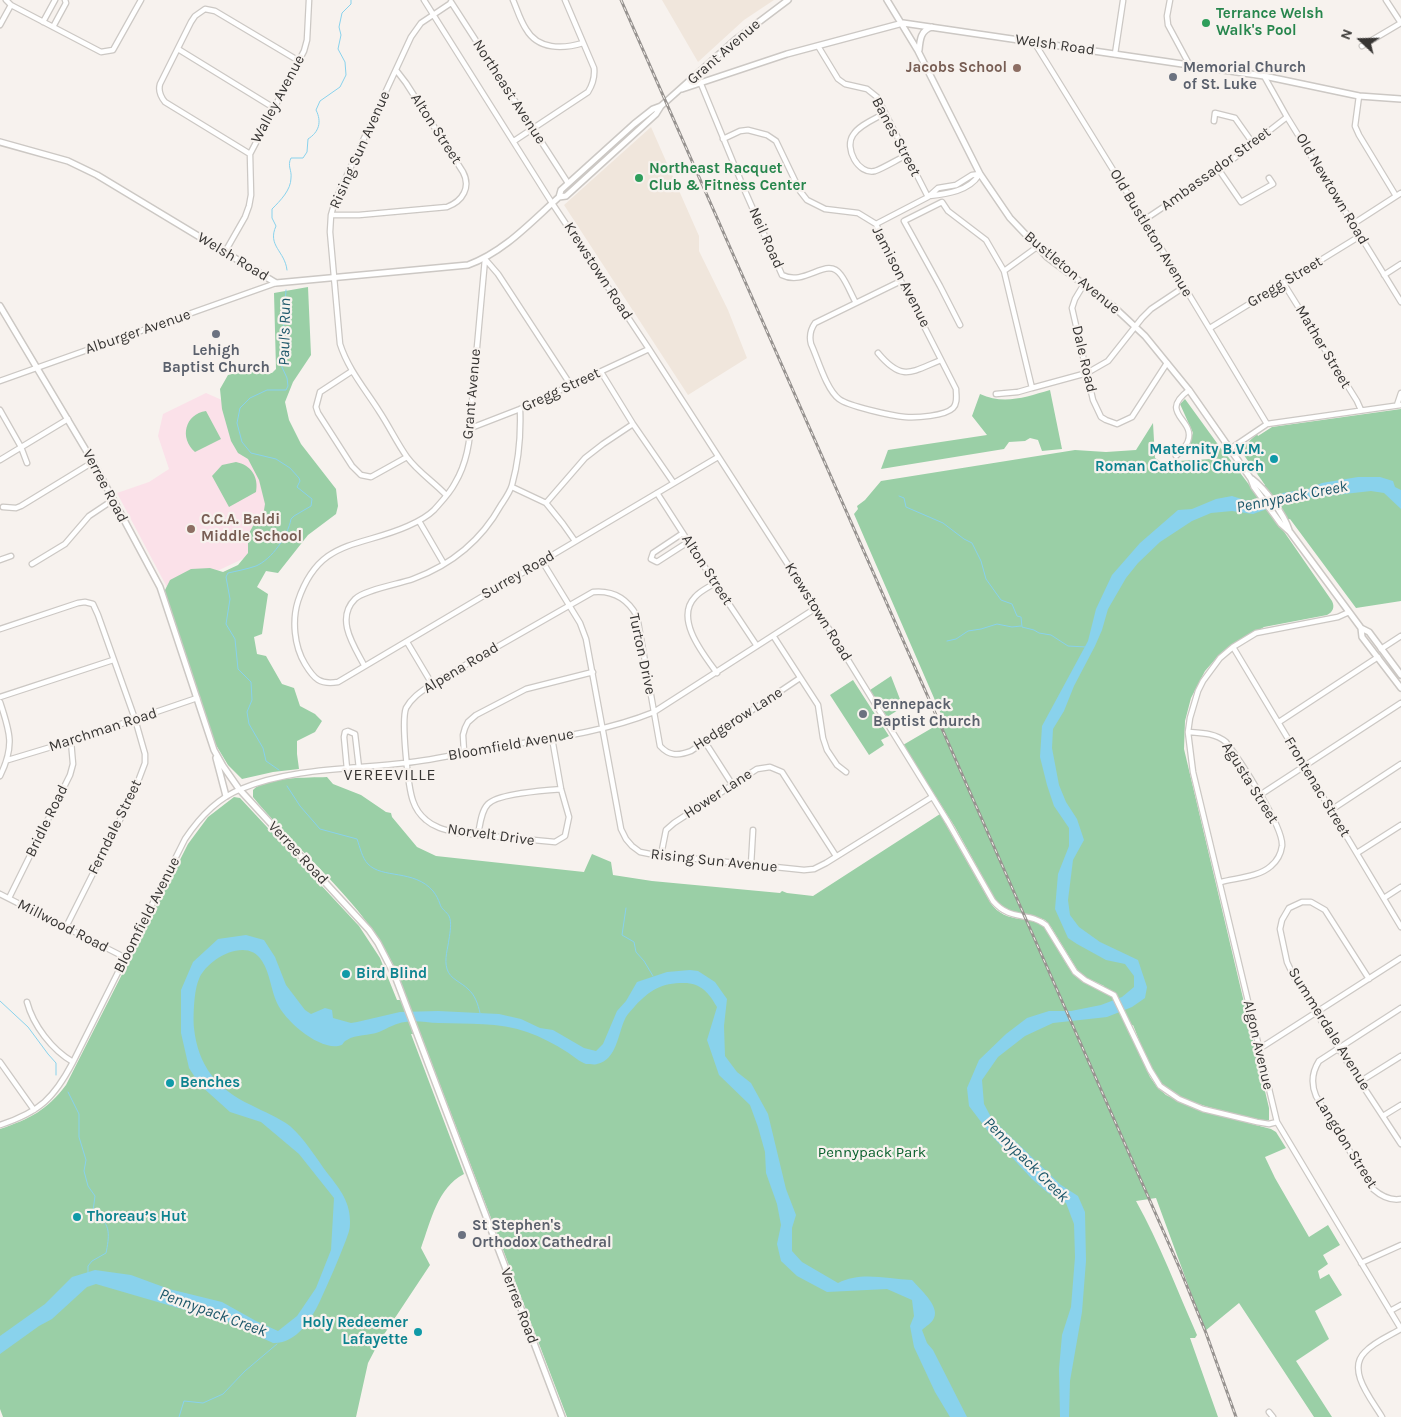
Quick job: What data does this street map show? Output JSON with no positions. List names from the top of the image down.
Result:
{
  "streets": {
    "main road": [
      "Welsh Road",
      "Grant Avenue",
      "Bustleton Avenue",
      "Verree Road"
    ],
    "street": [
      "Northeast Avenue",
      "Walley Avenue",
      "Alton Street",
      "Banes Street",
      "Rising Sun Avenue",
      "Ambassador Street",
      "Old Newtown Road",
      "Old Bustleton Avenue",
      "Neil Road",
      "Krewstown Road",
      "Jamison Avenue",
      "Gregg Street",
      "Alburger Avenue",
      "Mather Street",
      "Dale Road",
      "Surrey Road",
      "Turton Drive",
      "Alpena Road",
      "Hedgerow Lane",
      "Marchman Road",
      "Bloomfield Avenue",
      "Agusta Street",
      "Frontenac Street",
      "Hower Lane",
      "Bridle Road",
      "Ferndale Street",
      "Norvelt Drive",
      "Millwood Road",
      "Summerdale Avenue",
      "Algon Avenue",
      "Langdon Street"
    ]
  },
  "crossings": [
    ["Welsh Road", "Grant Avenue"],
    ["Welsh Road", "Walley Avenue"],
    ["Welsh Road", "Banes Street"],
    ["Welsh Road", "Rising Sun Avenue"],
    ["Welsh Road", "Old Newtown Road"],
    ["Welsh Road", "Old Bustleton Avenue"],
    ["Welsh Road", "Neil Road"],
    ["Welsh Road", "Bustleton Avenue"],
    ["Welsh Road", "Alburger Avenue"],
    ["Grant Avenue", "Northeast Avenue"],
    ["Grant Avenue", "Rising Sun Avenue"],
    ["Grant Avenue", "Krewstown Road"],
    ["Grant Avenue", "Gregg Street"],
    ["Grant Avenue", "Surrey Road"],
    ["Northeast Avenue", "Rising Sun Avenue"],
    ["Alton Street", "Rising Sun Avenue"],
    ["Alton Street", "Surrey Road"],
    ["Alton Street", "Bloomfield Avenue"],
    ["Rising Sun Avenue", "Krewstown Road"],
    ["Rising Sun Avenue", "Surrey Road"],
    ["Rising Sun Avenue", "Turton Drive"],
    ["Rising Sun Avenue", "Alpena Road"],
    ["Rising Sun Avenue", "Bloomfield Avenue"],
    ["Rising Sun Avenue", "Hower Lane"],
    ["Ambassador Street", "Old Newtown Road"],
    ["Ambassador Street", "Old Bustleton Avenue"],
    ["Old Newtown Road", "Gregg Street"],
    ["Old Bustleton Avenue", "Gregg Street"],
    ["Neil Road", "Jamison Avenue"],
    ["Krewstown Road", "Gregg Street"],
    ["Krewstown Road", "Surrey Road"],
    ["Krewstown Road", "Bloomfield Avenue"],
    ["Krewstown Road", "Algon Avenue"],
    ["Bustleton Avenue", "Dale Road"],
    ["Bustleton Avenue", "Algon Avenue"],
    ["Gregg Street", "Mather Street"],
    ["Alburger Avenue", "Verree Road"],
    ["Verree Road", "Marchman Road"],
    ["Verree Road", "Bloomfield Avenue"],
    ["Turton Drive", "Alpena Road"],
    ["Turton Drive", "Hedgerow Lane"],
    ["Turton Drive", "Bloomfield Avenue"],
    ["Alpena Road", "Bloomfield Avenue"],
    ["Alpena Road", "Norvelt Drive"],
    ["Hedgerow Lane", "Bloomfield Avenue"],
    ["Marchman Road", "Bridle Road"],
    ["Marchman Road", "Ferndale Street"],
    ["Bloomfield Avenue", "Norvelt Drive"],
    ["Bloomfield Avenue", "Millwood Road"],
    ["Agusta Street", "Algon Avenue"],
    ["Frontenac Street", "Algon Avenue"],
    ["Bridle Road", "Millwood Road"],
    ["Ferndale Street", "Millwood Road"],
    ["Summerdale Avenue", "Langdon Street"]
  ],
  "districts": ["VEREEVILLE"],
  "water": ["Paul's Run", "Pennypack Creek"],
  "parks": ["Pennypack Park"],
  "places": [
    "Terrance Welsh Walk's Pool",
    "Jacobs School",
    "Memorial Church of St. Luke",
    "Northeast Racquet Club & Fitness Center",
    "Lehigh Baptist Church",
    "Maternity B.V.M. Roman Catholic Church",
    "C.C.A. Baldi Middle School",
    "Pennepack Baptist Church",
    "Bird Blind",
    "Benches",
    "Thoreau’s Hut",
    "St Stephen's Orthodox Cathedral",
    "Holy Redeemer Lafayette"
  ],
  "north": "left"
}
